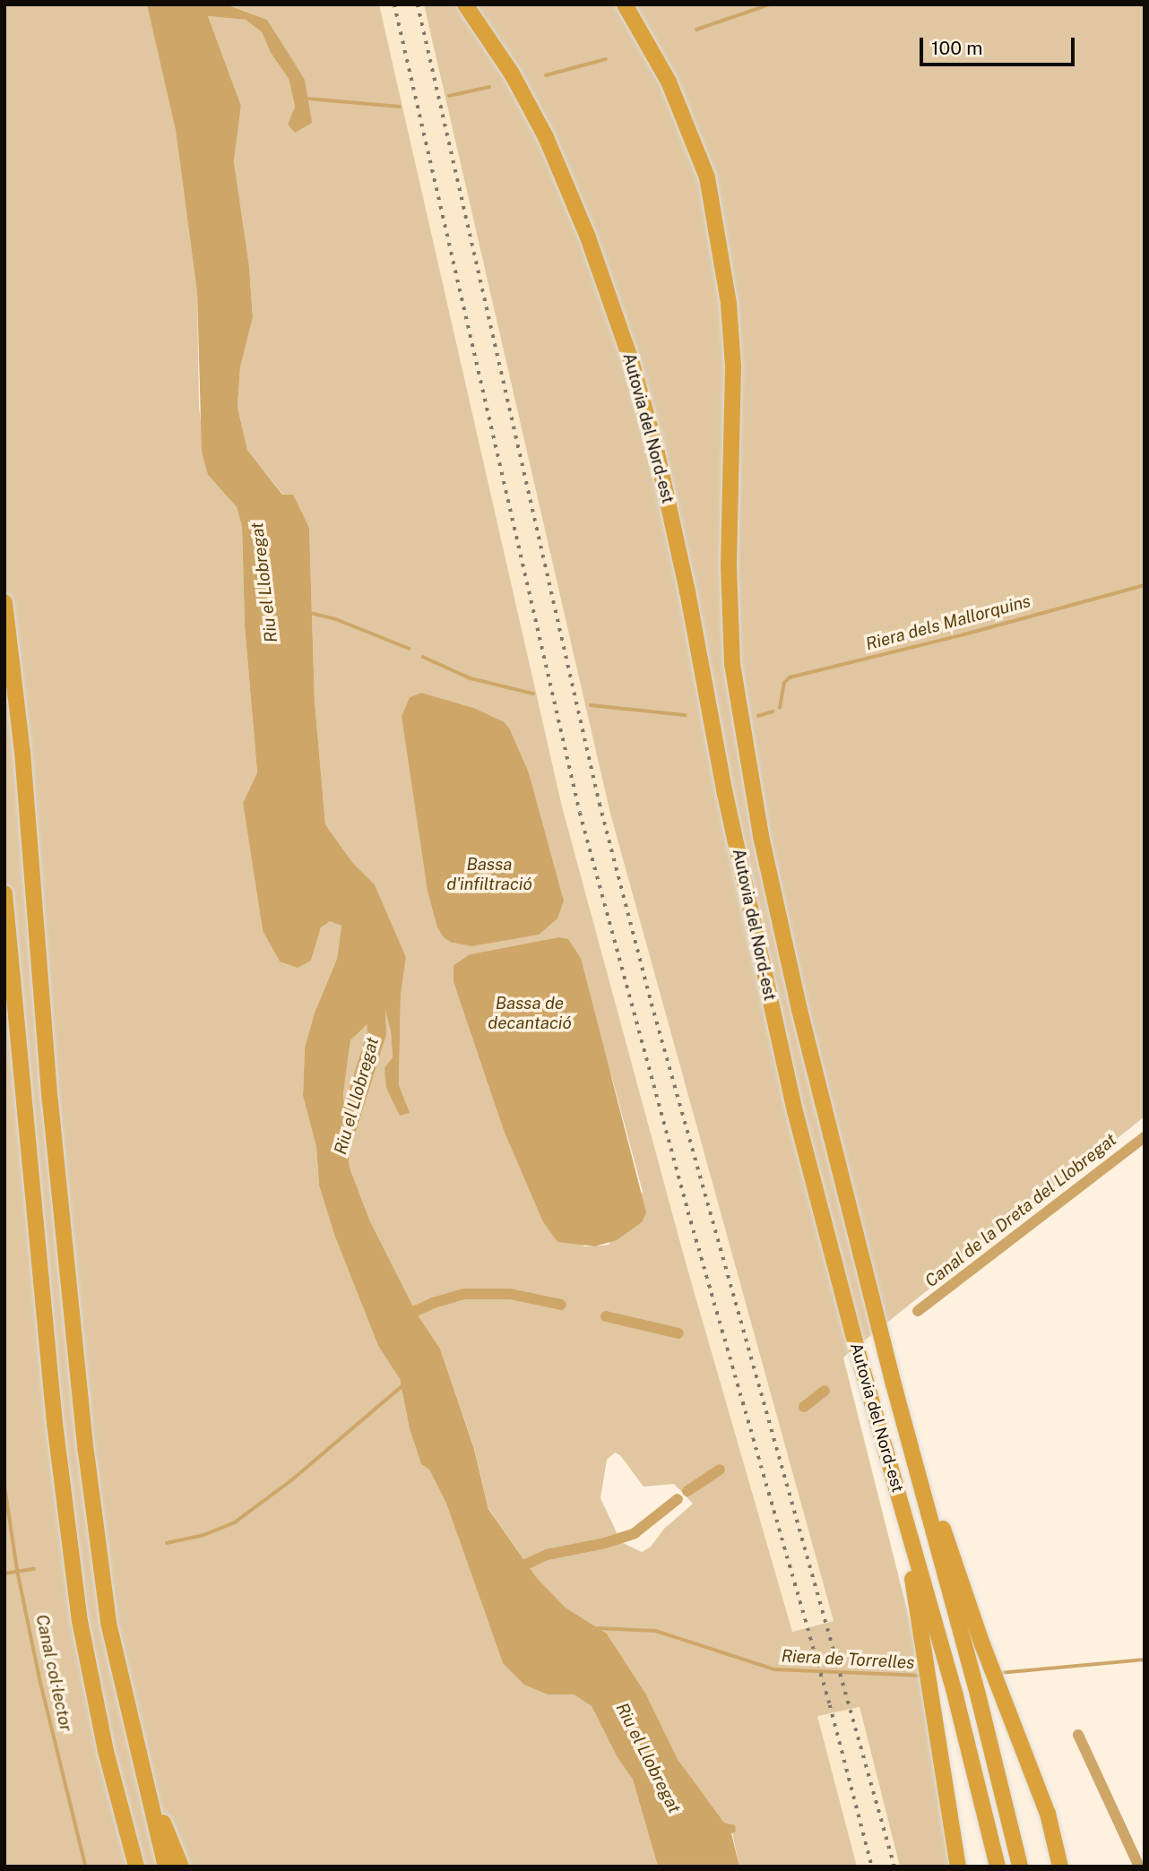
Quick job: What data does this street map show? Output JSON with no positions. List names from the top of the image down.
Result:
{
  "streets": {
    "highway": ["Autovia del Nord-est"]
  },
  "water": [
    "Riu el Llobregat",
    "Riera dels Mallorquins",
    "Bassa d'infiltració",
    "Bassa de decantació",
    "Canal de la Dreta del Llobregat",
    "Riera de Torrelles",
    "Canal col·lector"
  ],
  "scale_bar": "100 m"
}
